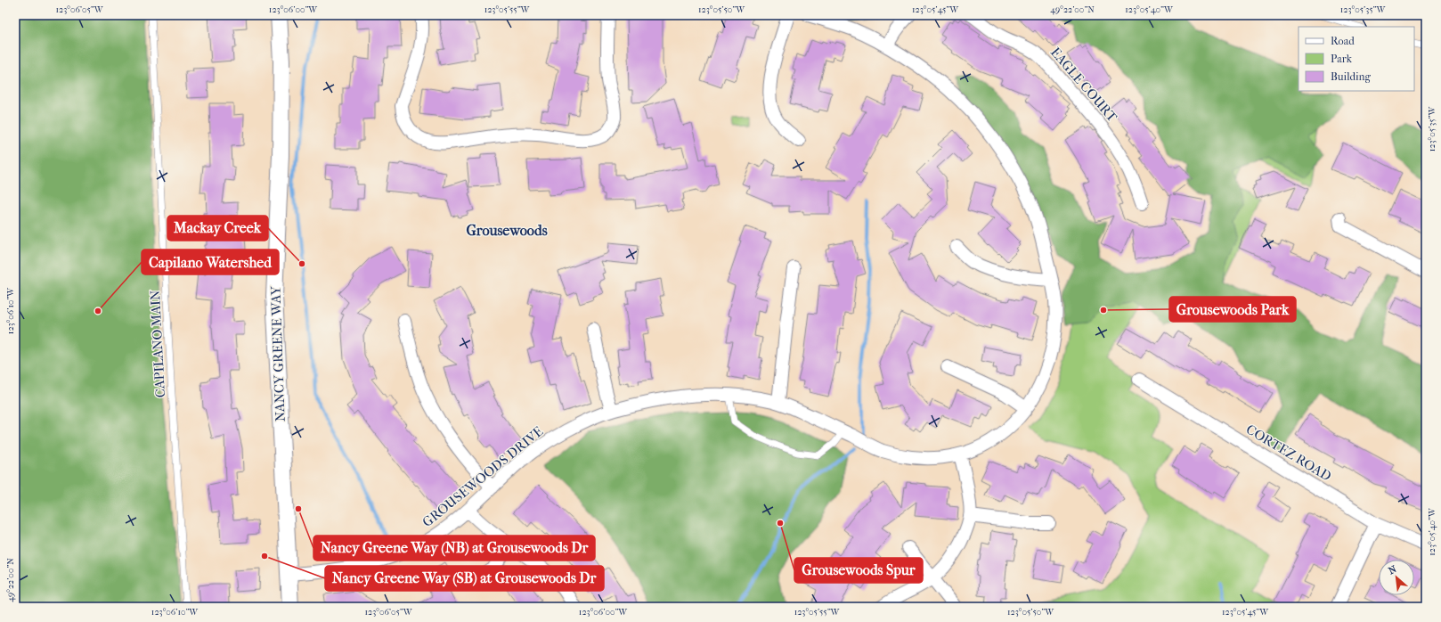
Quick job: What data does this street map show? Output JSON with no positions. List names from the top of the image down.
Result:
{
  "streets": {
    "street": [
      "EAGLE COURT",
      "NANCY GREENE WAY",
      "CORTEZ ROAD",
      "GROUSEWOODS DRIVE"
    ],
    "lane": ["CAPILANO MAIN"]
  },
  "crossings": [
    ["NANCY GREENE WAY", "GROUSEWOODS DRIVE"]
  ],
  "districts": ["Grousewoods"],
  "places": [
    "Mackay Creek",
    "Grousewoods Park",
    "Capilano Watershed",
    "Nancy Greene Way (NB) at Grousewoods Dr",
    "Grousewoods Spur",
    "Nancy Greene Way (SB) at Grousewoods Dr"
  ],
  "legend": ["Road", "Park", "Building"],
  "north": "top left",
  "coordinates": [
    "123°06'05\"W",
    "123°06'00\"W",
    "123°05'55\"W",
    "123°05'50\"W",
    "123°05'45\"W",
    "49°22'00\"N",
    "123°05'40\"W",
    "123°05'35\"W",
    "123°06'10\"W"
  ]
}
